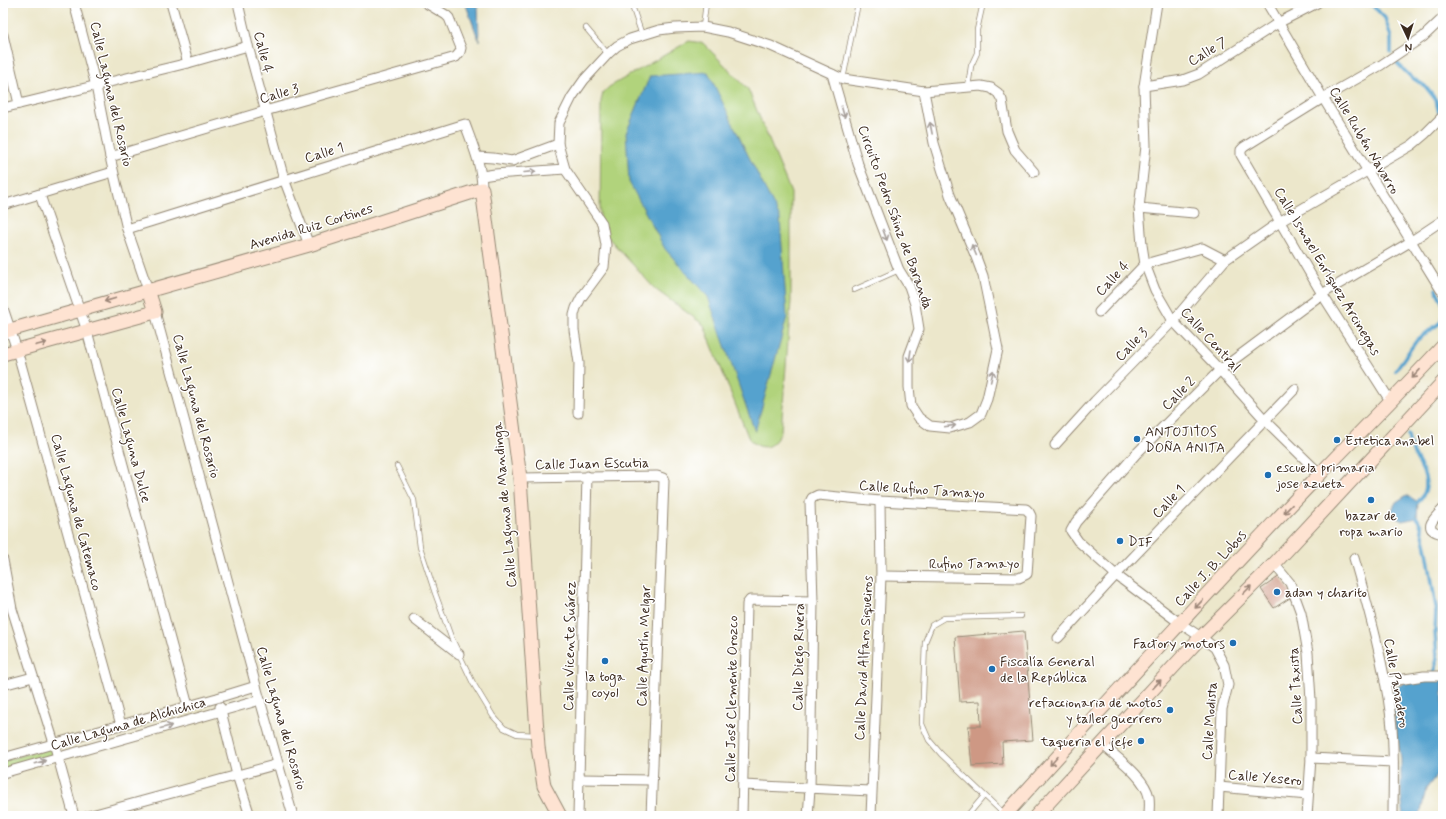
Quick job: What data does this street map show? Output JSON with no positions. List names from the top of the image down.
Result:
{
  "streets": {
    "street": [
      "Calle 7",
      "Calle 4",
      "Calle 3",
      "Calle Laguna del Rosario",
      "Calle Rubén Navarro",
      "Calle 1",
      "Circuito Pedro Sáinz de Baranda",
      "Avenida Ruiz Cortines",
      "Calle Ismael Enríquez Arcinegas",
      "Calle Central",
      "Calle 2",
      "Calle Laguna Dulce",
      "Calle Juan Escutia",
      "Calle Rufino Tamayo",
      "Calle Laguna de Mandinga",
      "Calle Laguna de Catemaco",
      "Rufino Tamayo",
      "Calle J. B. Lobos",
      "Calle Vicente Suárez",
      "Calle Agustín Melgar",
      "Calle Diego Rivera",
      "Calle David Alfaro Siqueiros",
      "Calle Panadero",
      "Calle Taxista",
      "Calle José Clemente Orozco",
      "Calle Modista",
      "Calle Laguna de Alchichica",
      "Calle Yesero"
    ]
  },
  "crossings": [
    ["Calle 7", "Calle Rubén Navarro"],
    ["Calle 7", "Calle Central"],
    ["Calle 4", "Calle 3"],
    ["Calle 4", "Calle 1"],
    ["Calle 4", "Avenida Ruiz Cortines"],
    ["Calle 4", "Calle Central"],
    ["Calle 3", "Calle Laguna del Rosario"],
    ["Calle 3", "Calle Rubén Navarro"],
    ["Calle 3", "Calle Ismael Enríquez Arcinegas"],
    ["Calle 3", "Calle Central"],
    ["Calle Laguna del Rosario", "Calle 1"],
    ["Calle Laguna del Rosario", "Avenida Ruiz Cortines"],
    ["Calle Laguna del Rosario", "Calle Laguna de Alchichica"],
    ["Calle Rubén Navarro", "Calle Ismael Enríquez Arcinegas"],
    ["Calle Rubén Navarro", "Calle 2"],
    ["Calle 1", "Avenida Ruiz Cortines"],
    ["Calle 1", "Calle Central"],
    ["Calle 1", "Calle Laguna de Mandinga"],
    ["Calle 1", "Calle Modista"],
    ["Avenida Ruiz Cortines", "Calle Laguna Dulce"],
    ["Avenida Ruiz Cortines", "Calle Laguna de Mandinga"],
    ["Avenida Ruiz Cortines", "Calle Laguna de Catemaco"],
    ["Calle Ismael Enríquez Arcinegas", "Calle 2"],
    ["Calle Ismael Enríquez Arcinegas", "Calle J. B. Lobos"],
    ["Calle Central", "Calle 2"],
    ["Calle Central", "Calle J. B. Lobos"],
    ["Calle 2", "Calle Modista"],
    ["Calle Laguna Dulce", "Calle Laguna de Alchichica"],
    ["Calle Juan Escutia", "Calle Laguna de Mandinga"],
    ["Calle Juan Escutia", "Calle Vicente Suárez"],
    ["Calle Juan Escutia", "Calle Agustín Melgar"],
    ["Calle Rufino Tamayo", "Rufino Tamayo"],
    ["Calle Rufino Tamayo", "Calle Diego Rivera"],
    ["Calle Rufino Tamayo", "Calle David Alfaro Siqueiros"],
    ["Calle Laguna de Catemaco", "Calle Laguna de Alchichica"],
    ["Rufino Tamayo", "Calle David Alfaro Siqueiros"],
    ["Calle J. B. Lobos", "Calle Modista"],
    ["Calle Diego Rivera", "Calle José Clemente Orozco"],
    ["Calle Panadero", "Calle Yesero"],
    ["Calle Taxista", "Calle Yesero"],
    ["Calle Modista", "Calle Yesero"]
  ],
  "places": [
    "ANTOJITOS DOÑA ANITA",
    "Estetica anabel",
    "escuela primaria jose azueta",
    "bazar de ropa mario",
    "DIF",
    "adan y charito",
    "Factory motors",
    "la toga coyol",
    "Fiscalía General de la República",
    "refaccionaria de motos y taller guerrero",
    "taqueria el jefe"
  ],
  "north": "bottom"
}
